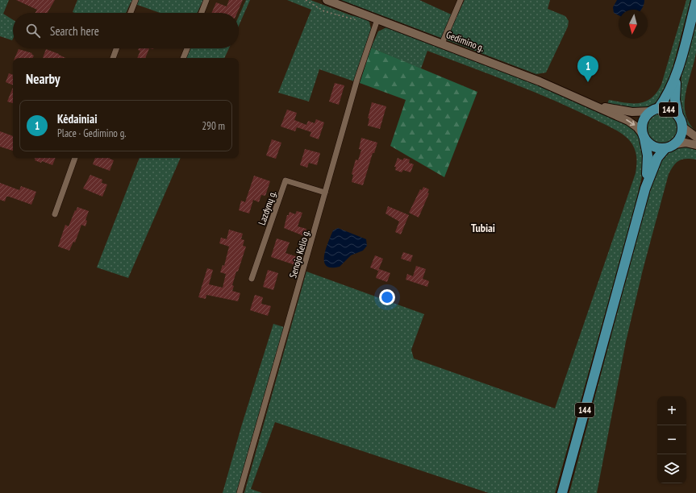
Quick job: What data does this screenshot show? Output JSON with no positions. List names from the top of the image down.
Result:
{
  "streets": {
    "main road": ["Gedimino g.", "144"],
    "street": ["Lazdynų g.", "Senojo Kelio g."]
  },
  "crossings": [
    ["Gedimino g.", "Senojo Kelio g."],
    ["Lazdynų g.", "Senojo Kelio g."]
  ],
  "districts": ["Tubiai"],
  "north": "bottom",
  "page": {
    "search": "Search here",
    "pins": "1",
    "heading": "Nearby",
    "list": [
      {
        "mark": "1",
        "name": "Kėdainiai",
        "note": "Place · Gedimino g.",
        "value": "290 m"
      }
    ],
    "map_buttons": ["+", "−"]
  }
}
